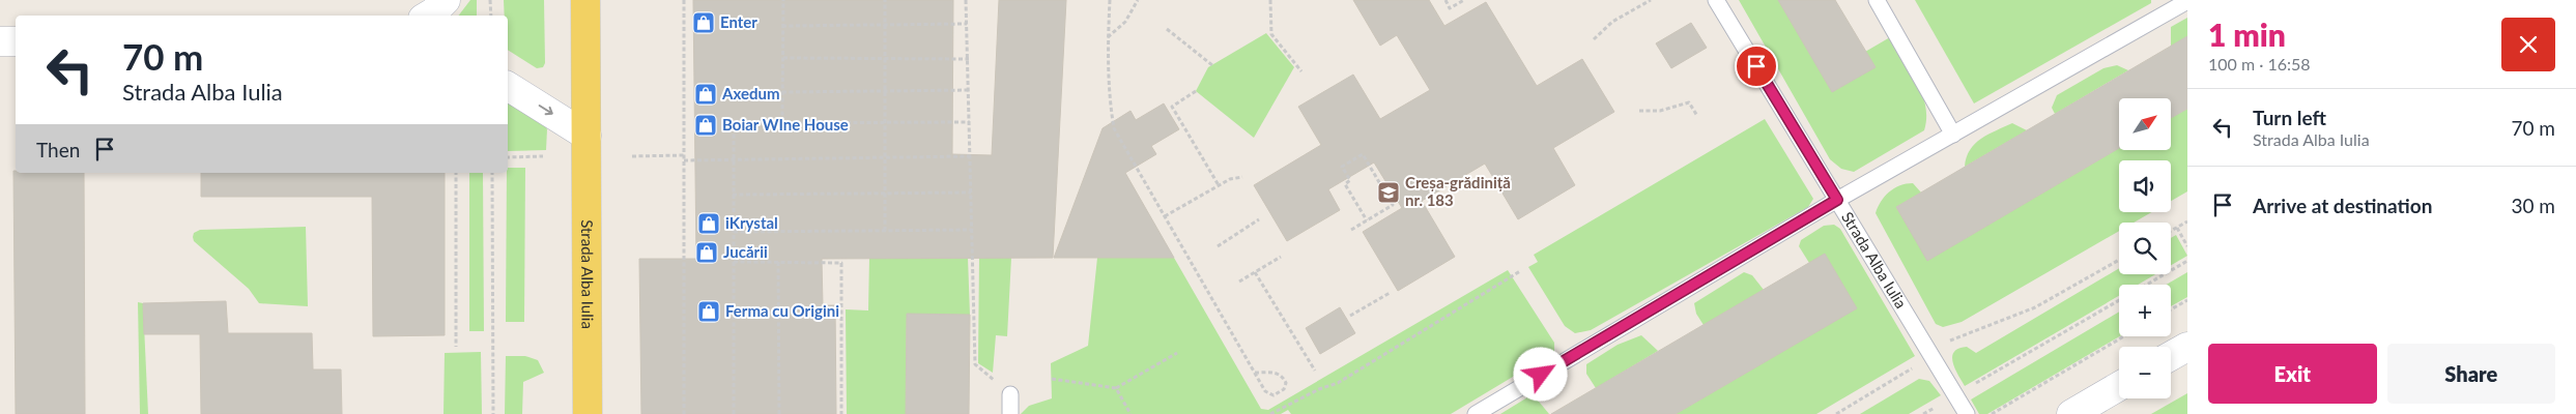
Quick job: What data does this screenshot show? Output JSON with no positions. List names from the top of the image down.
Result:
{
  "streets": {
    "main road": ["Strada Alba Iulia"]
  },
  "places": {
    "shop": [
      "Enter",
      "Axedum",
      "Boiar WIne House",
      "iKrystal",
      "Jucării",
      "Ferma cu Origini"
    ],
    "school or university": ["Creșa-grădiniță nr. 183"]
  },
  "north": "top right",
  "page": {
    "heading": ["1 min", "100 m · 16:58"],
    "turn": ["70 m", "Strada Alba Iulia"],
    "list": [
      {
        "name": "Turn left",
        "note": "Strada Alba Iulia",
        "value": "70 m"
      },
      {
        "name": "Arrive at destination",
        "value": "30 m"
      }
    ],
    "map_buttons": ["+", "−"],
    "then": "Then",
    "buttons": ["Exit", "Share"]
  }
}
